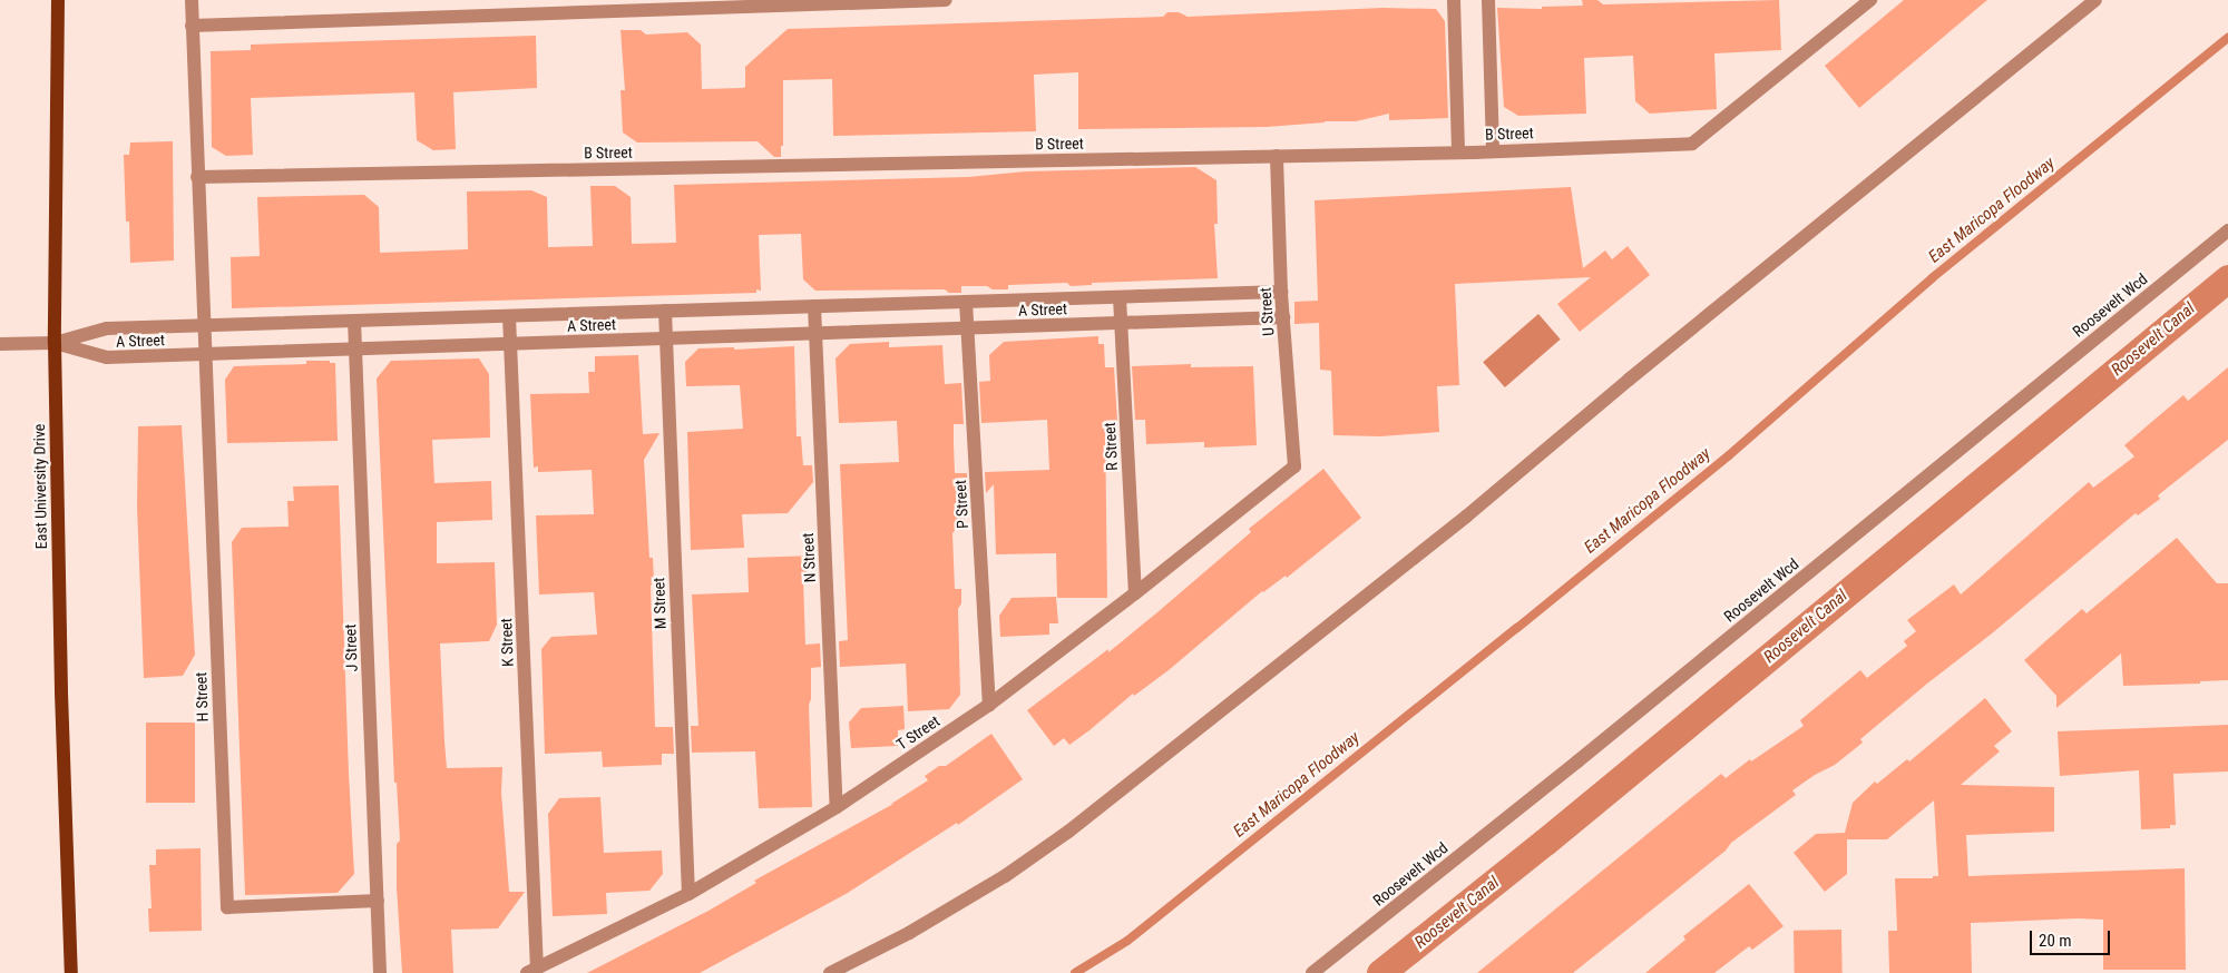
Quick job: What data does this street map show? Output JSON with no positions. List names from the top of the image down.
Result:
{
  "streets": {
    "main road": ["East University Drive"],
    "street": [
      "B Street",
      "Roosevelt Wcd",
      "A Street",
      "U Street",
      "R Street",
      "P Street",
      "N Street",
      "M Street",
      "K Street",
      "J Street",
      "H Street",
      "T Street"
    ]
  },
  "crossings": [
    ["B Street", "U Street"],
    ["A Street", "U Street"],
    ["A Street", "R Street"],
    ["A Street", "East University Drive"],
    ["A Street", "P Street"],
    ["A Street", "N Street"],
    ["A Street", "M Street"],
    ["A Street", "K Street"],
    ["A Street", "J Street"],
    ["A Street", "H Street"],
    ["U Street", "T Street"],
    ["R Street", "T Street"],
    ["P Street", "T Street"],
    ["N Street", "T Street"],
    ["M Street", "T Street"],
    ["K Street", "T Street"],
    ["J Street", "H Street"]
  ],
  "water": ["East Maricopa Floodway", "Roosevelt Canal"],
  "scale_bar": "20 m"
}
